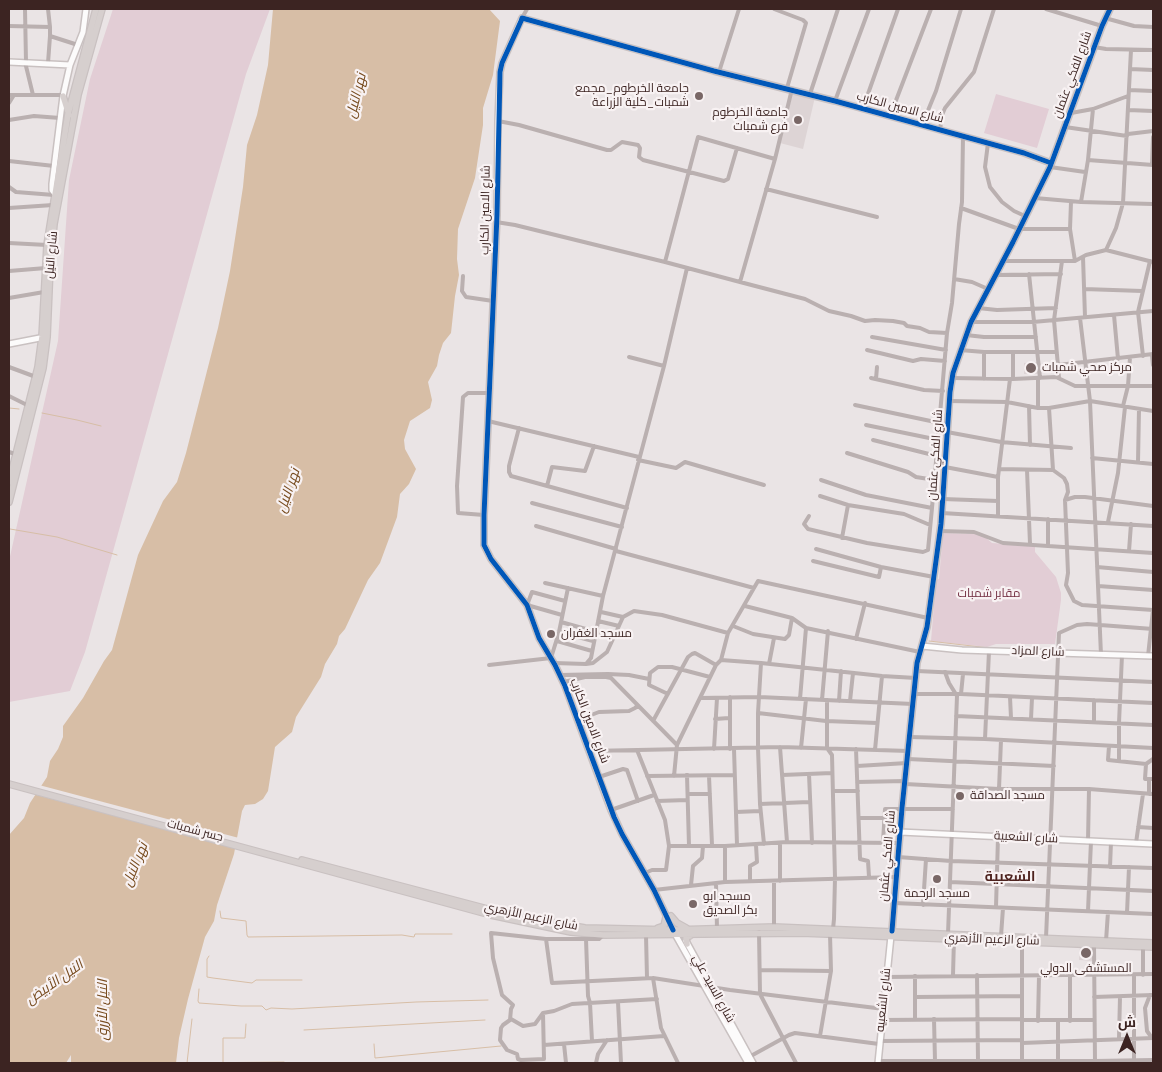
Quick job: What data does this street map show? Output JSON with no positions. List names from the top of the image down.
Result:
{
  "streets": {
    "main road": ["شارع النيل", "جسر شمبات", "شارع الزعيم الأزهري"],
    "street": [
      "شارع الفكي عثمان",
      "شارع الامين الكارب",
      "شارع المزاد",
      "شارع الشعبية",
      "شارع السيد علي",
      "شارع الشعبيه"
    ]
  },
  "crossings": [
    ["شارع الفكي عثمان", "شارع الامين الكارب"],
    ["شارع الفكي عثمان", "شارع المزاد"],
    ["شارع الفكي عثمان", "شارع الشعبية"],
    ["شارع الفكي عثمان", "شارع الزعيم الأزهري"],
    ["شارع الفكي عثمان", "شارع الشعبيه"],
    ["شارع الامين الكارب", "شارع السيد علي"],
    ["جسر شمبات", "شارع الزعيم الأزهري"],
    ["شارع الزعيم الأزهري", "شارع السيد علي"],
    ["شارع الزعيم الأزهري", "شارع الشعبيه"]
  ],
  "districts": ["الشعبية"],
  "water": ["نهر النيل", "النيل الأبيض", "النيل الأزرق"],
  "parks": ["مقابر شمبات"],
  "places": [
    "جامعة الخرطوم_مجمع شمبات_كلية الزراعة",
    "جامعة الخرطوم فرع شمبات",
    "مركز صحي شمبات",
    "مسجد الغفران",
    "مسجد الصداقة",
    "مسجد الرحمة",
    "مسجد ابو بكر الصديق",
    "المستشفى الدولي"
  ],
  "north": "top"
}
